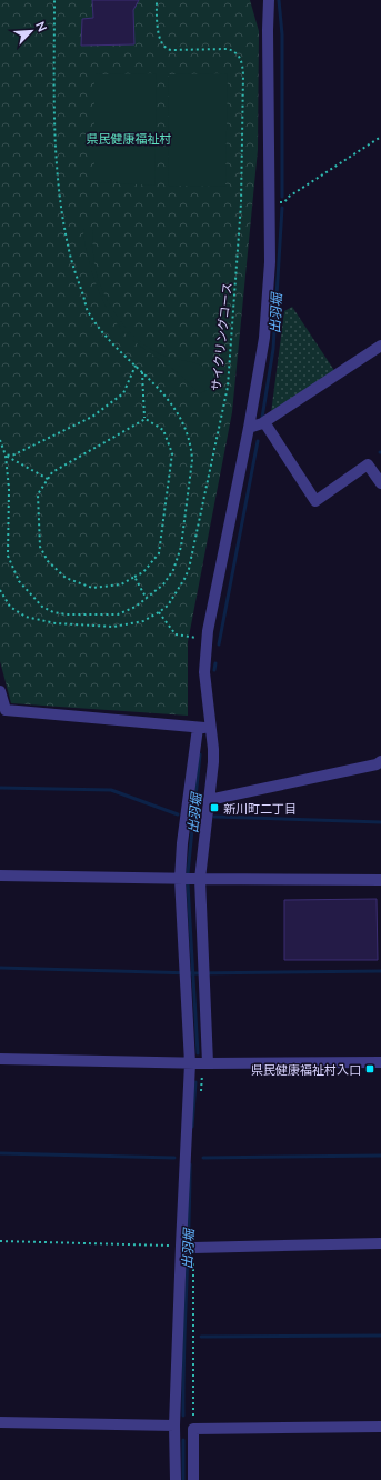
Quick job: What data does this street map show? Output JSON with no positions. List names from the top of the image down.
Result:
{
  "streets": {
    "path": ["サイクリングコース"]
  },
  "water": ["出羽堀"],
  "parks": ["県民健康福祉村"],
  "places": {
    "transit": ["新川町二丁目", "県民健康福祉村入口"]
  },
  "north": "top right"
}
